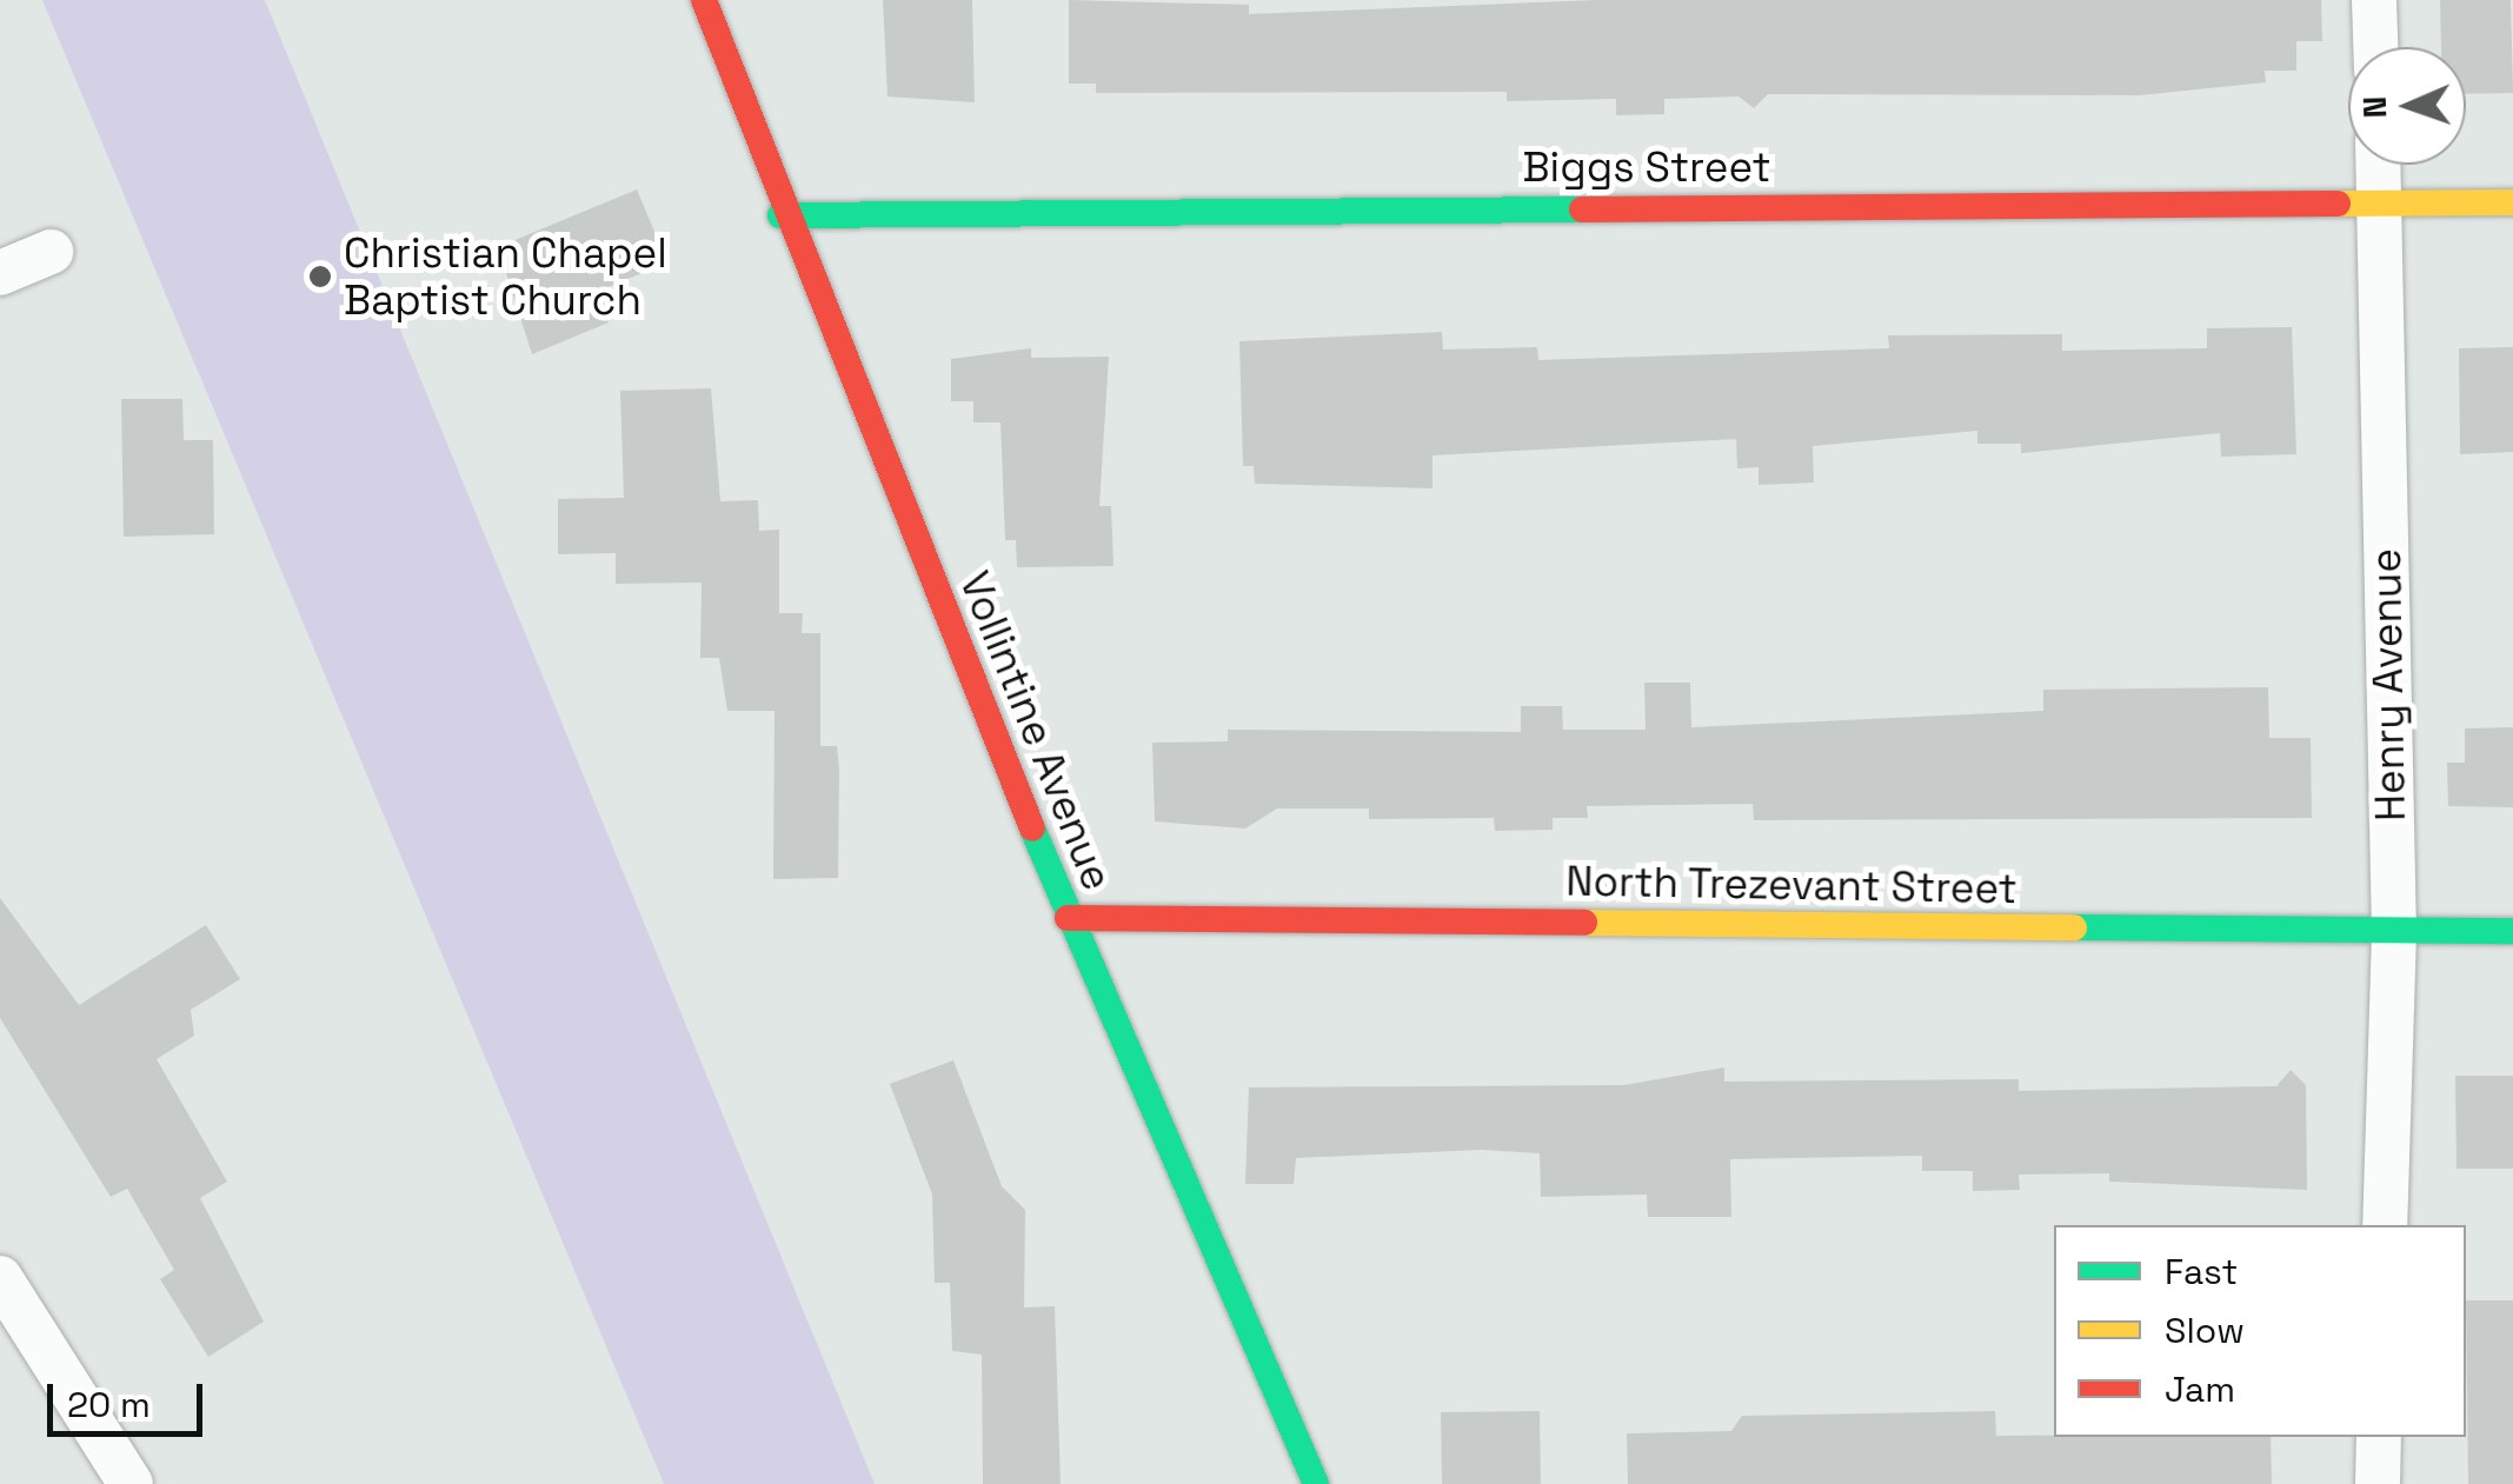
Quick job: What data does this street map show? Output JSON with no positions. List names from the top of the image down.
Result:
{
  "streets": {
    "street": [
      "Biggs Street",
      "Henry Avenue",
      "Vollintine Avenue",
      "North Trezevant Street"
    ]
  },
  "crossings": [
    ["Biggs Street", "Henry Avenue"],
    ["Biggs Street", "Vollintine Avenue"],
    ["Henry Avenue", "North Trezevant Street"],
    ["Vollintine Avenue", "North Trezevant Street"]
  ],
  "places": ["Christian Chapel Baptist Church"],
  "legend": ["Fast", "Slow", "Jam"],
  "scale_bar": "20 m",
  "north": "left"
}
